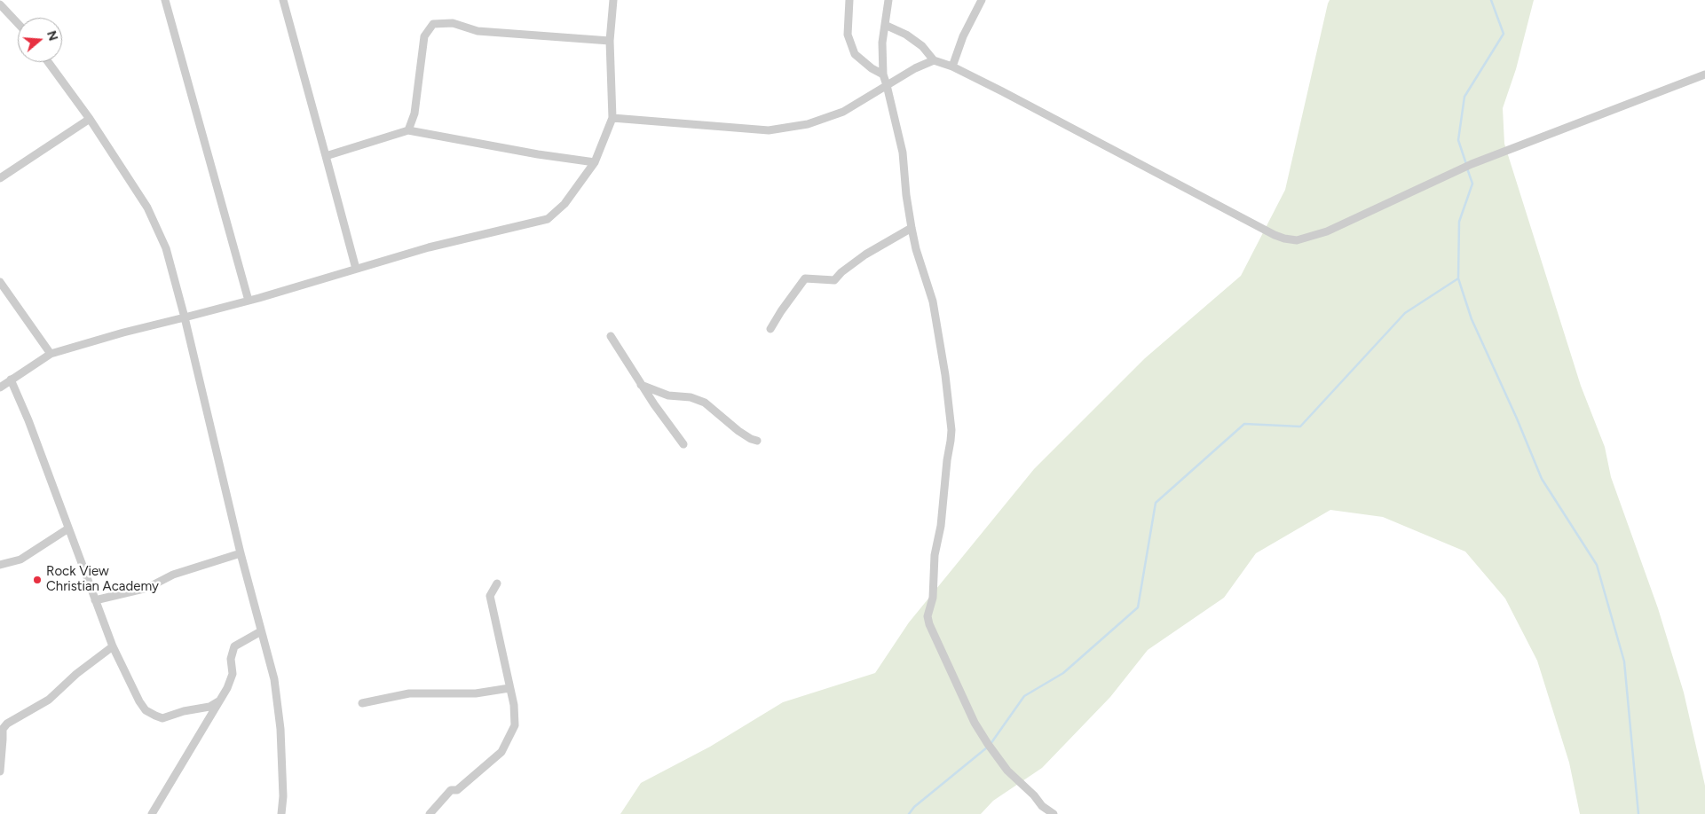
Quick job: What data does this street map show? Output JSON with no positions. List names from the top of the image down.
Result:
{
  "places": ["Rock View Christian Academy"],
  "north": "right"
}
